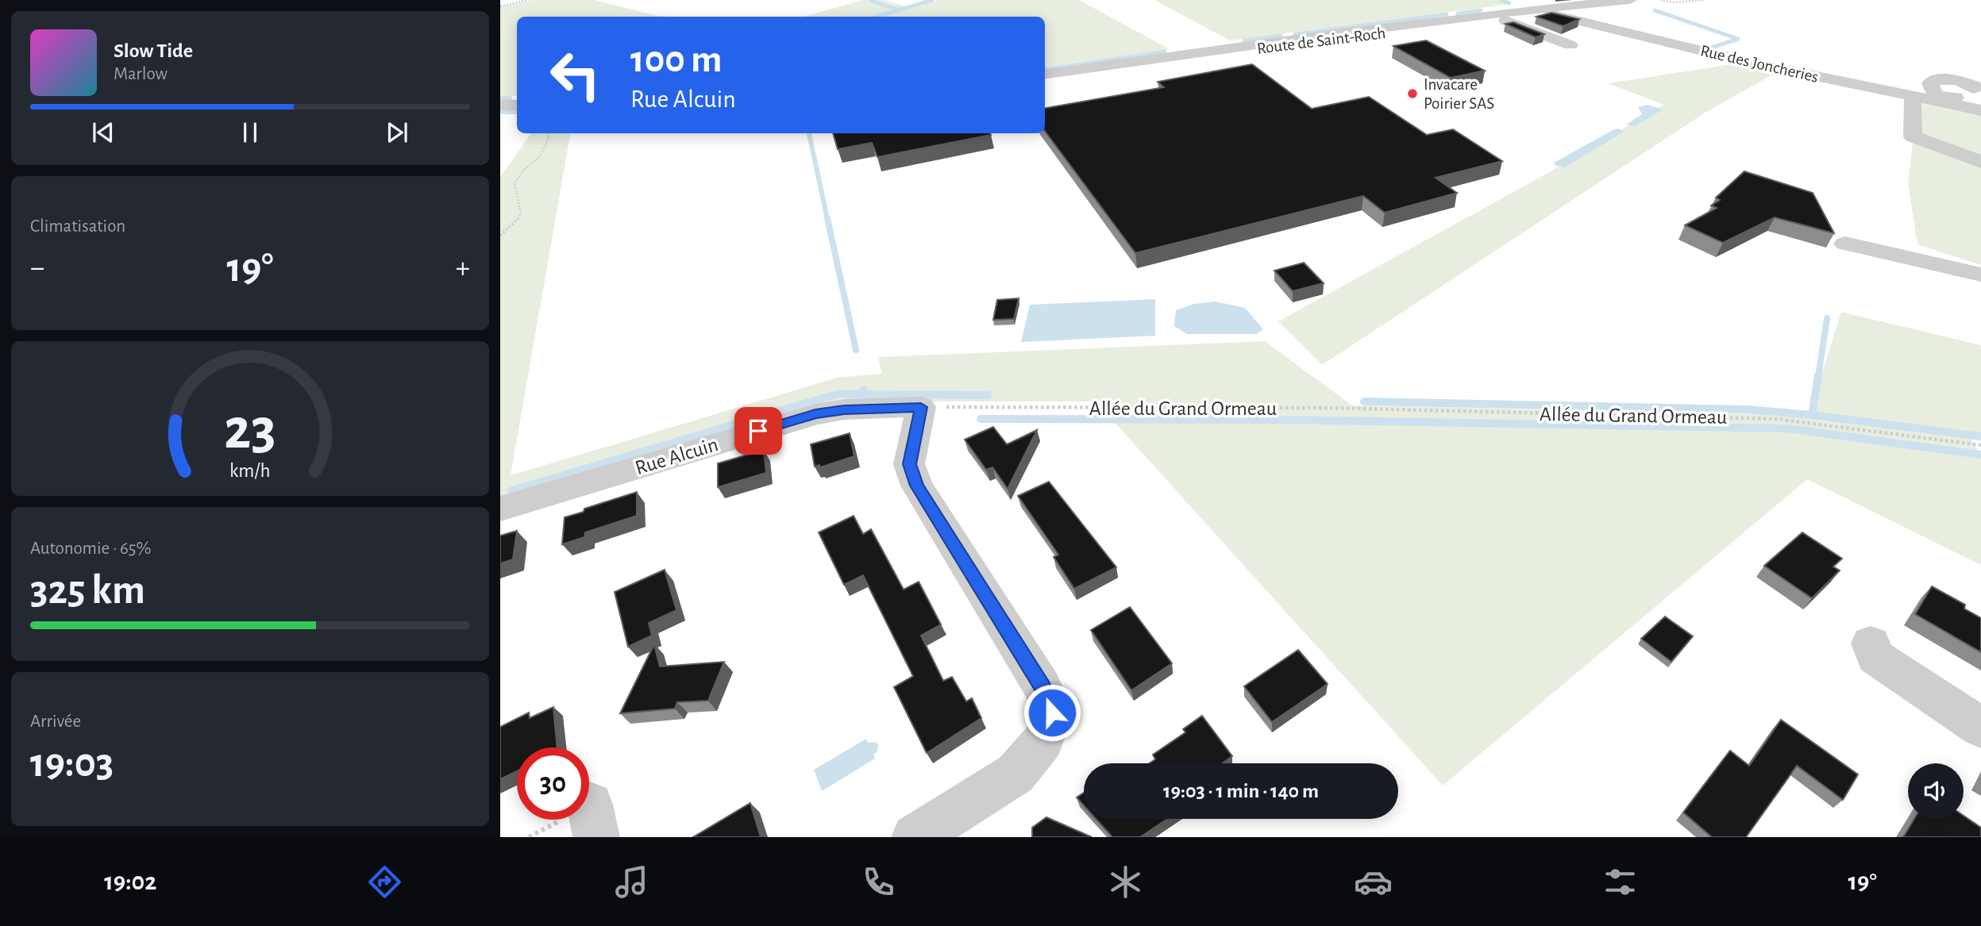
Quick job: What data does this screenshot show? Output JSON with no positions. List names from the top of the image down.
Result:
{
  "streets": {
    "street": ["Route de Saint-Roch", "Rue des Joncheries", "Rue Alcuin"],
    "path": ["Allée du Grand Ormeau"]
  },
  "crossings": [
    ["Route de Saint-Roch", "Rue des Joncheries"],
    ["Allée du Grand Ormeau", "Rue Alcuin"]
  ],
  "places": ["Invacare Poirier SAS"],
  "page": {
    "turn": ["100 m", "Rue Alcuin"],
    "song": ["Slow Tide", "Marlow"],
    "tile": [
      "Climatisation",
      ["Autonomie · 65%", "325 km"],
      ["Arrivée", "19:03"]
    ],
    "heat": ["−", "19°", "+"],
    "limit": "30",
    "trip": "19:03 · 1 min · 140 m",
    "tabs": ["19:02", "19°"],
    "gauge": ["23", "km/h"]
  }
}
